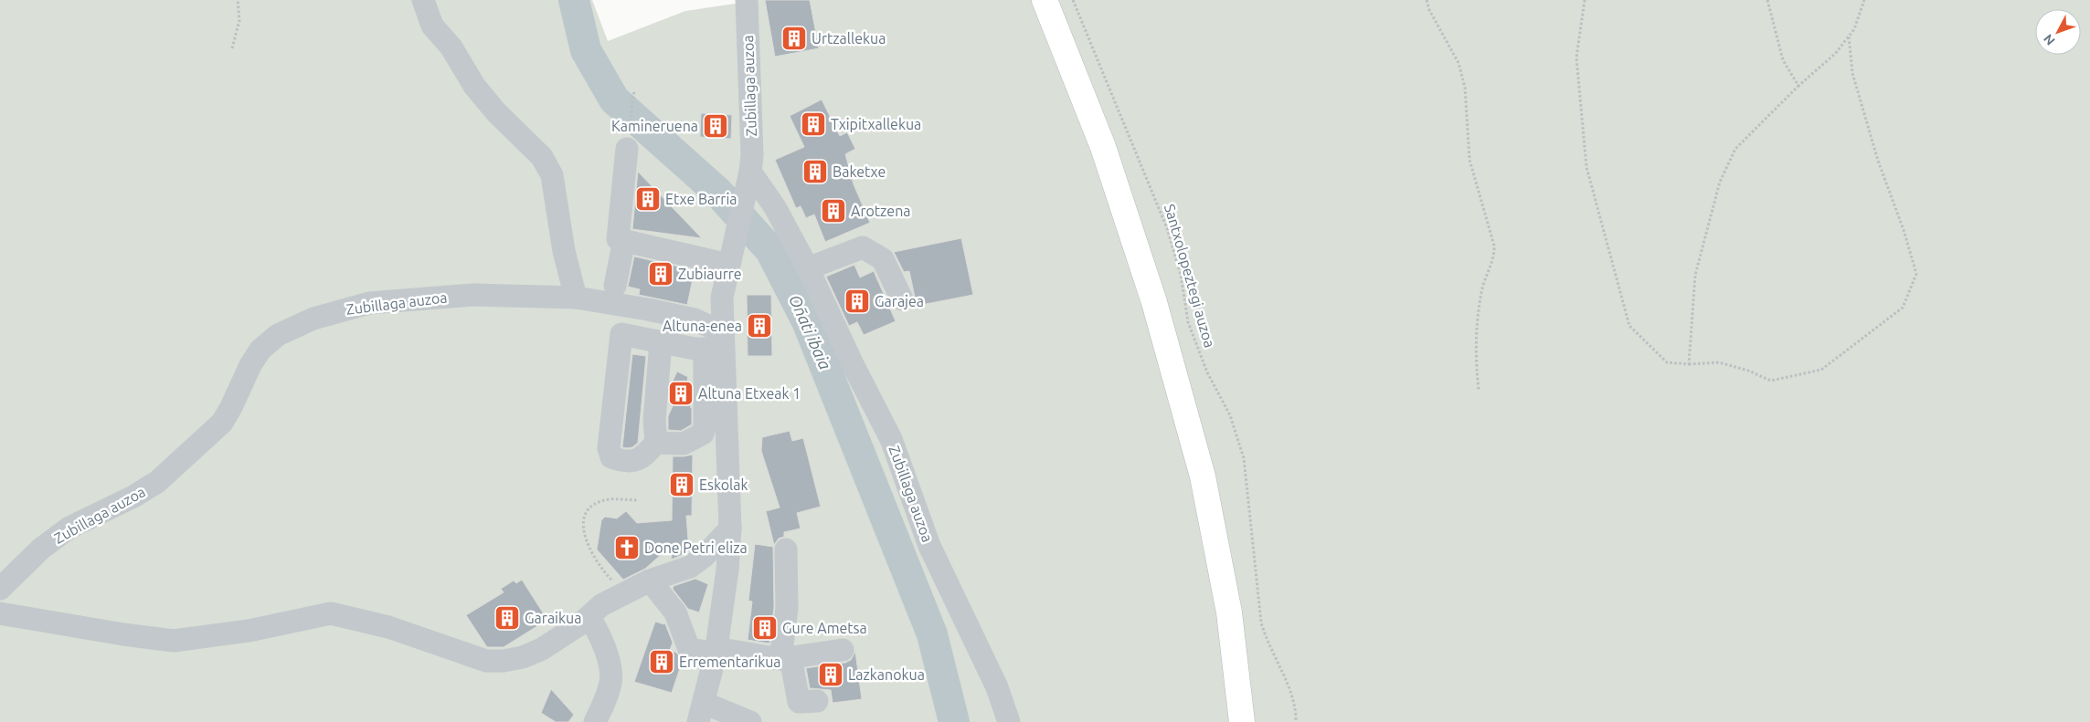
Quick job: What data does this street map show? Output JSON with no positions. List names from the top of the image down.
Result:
{
  "streets": {
    "street": ["Zubillaga auzoa"],
    "path": ["Santxolopeztegi auzoa"]
  },
  "water": ["Oñati ibaia"],
  "places": {
    "building": [
      "Urtzallekua",
      "Txipitxallekua",
      "Kamineruena",
      "Baketxe",
      "Etxe Barria",
      "Arotzena",
      "Zubiaurre",
      "Garajea",
      "Altuna-enea",
      "Altuna Etxeak 1",
      "Eskolak",
      "Garaikua",
      "Gure Ametsa",
      "Errementarikua",
      "Lazkanokua"
    ],
    "church": ["Done Petri eliza"]
  },
  "north": "bottom left"
}
